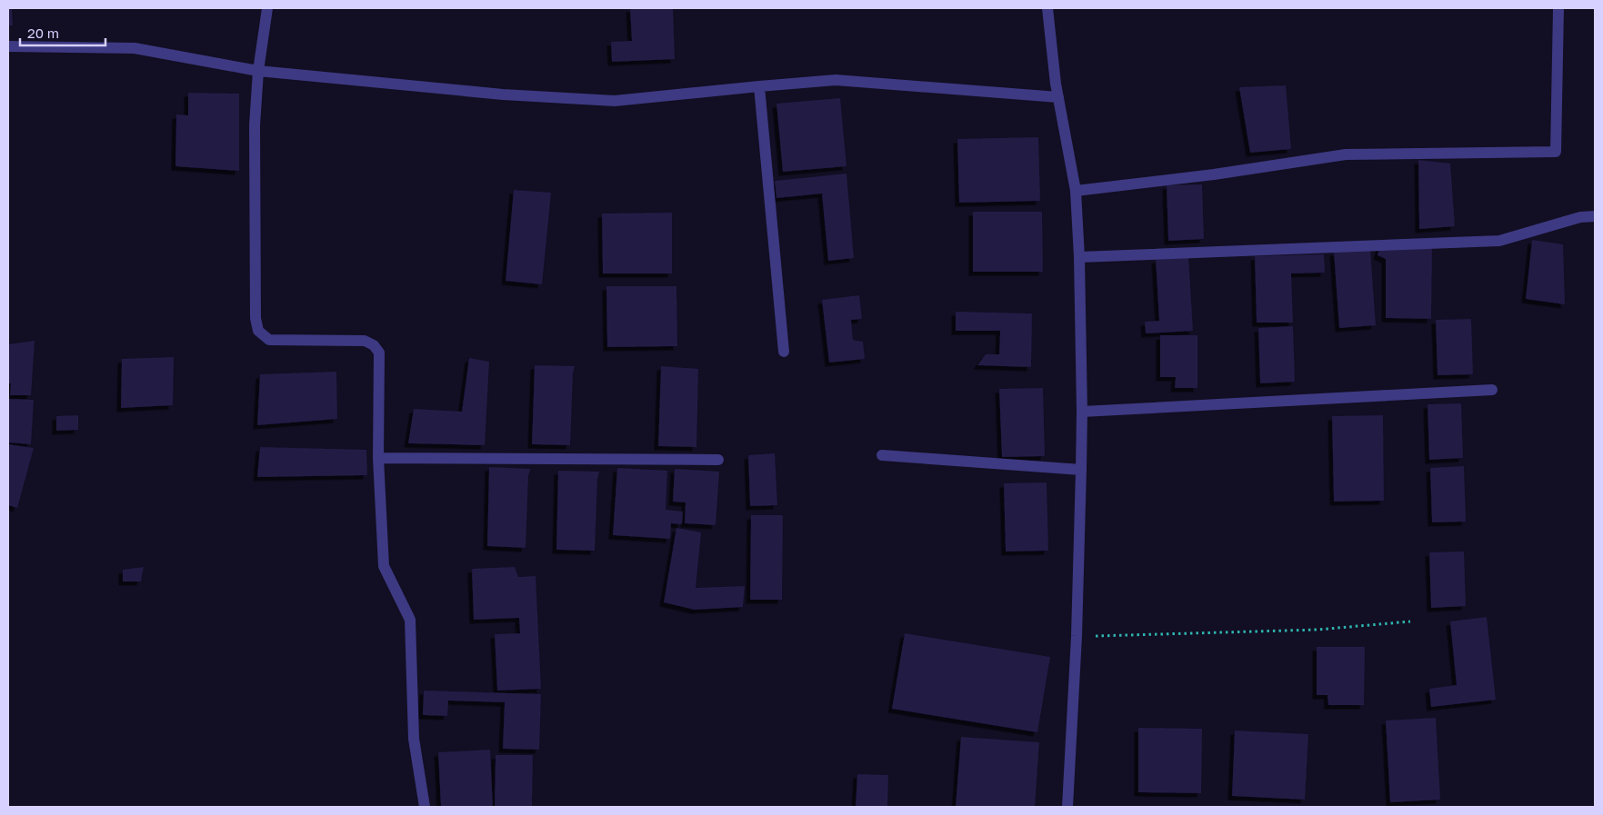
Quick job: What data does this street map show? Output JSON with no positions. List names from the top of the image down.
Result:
{
  "scale_bar": "20 m"
}
